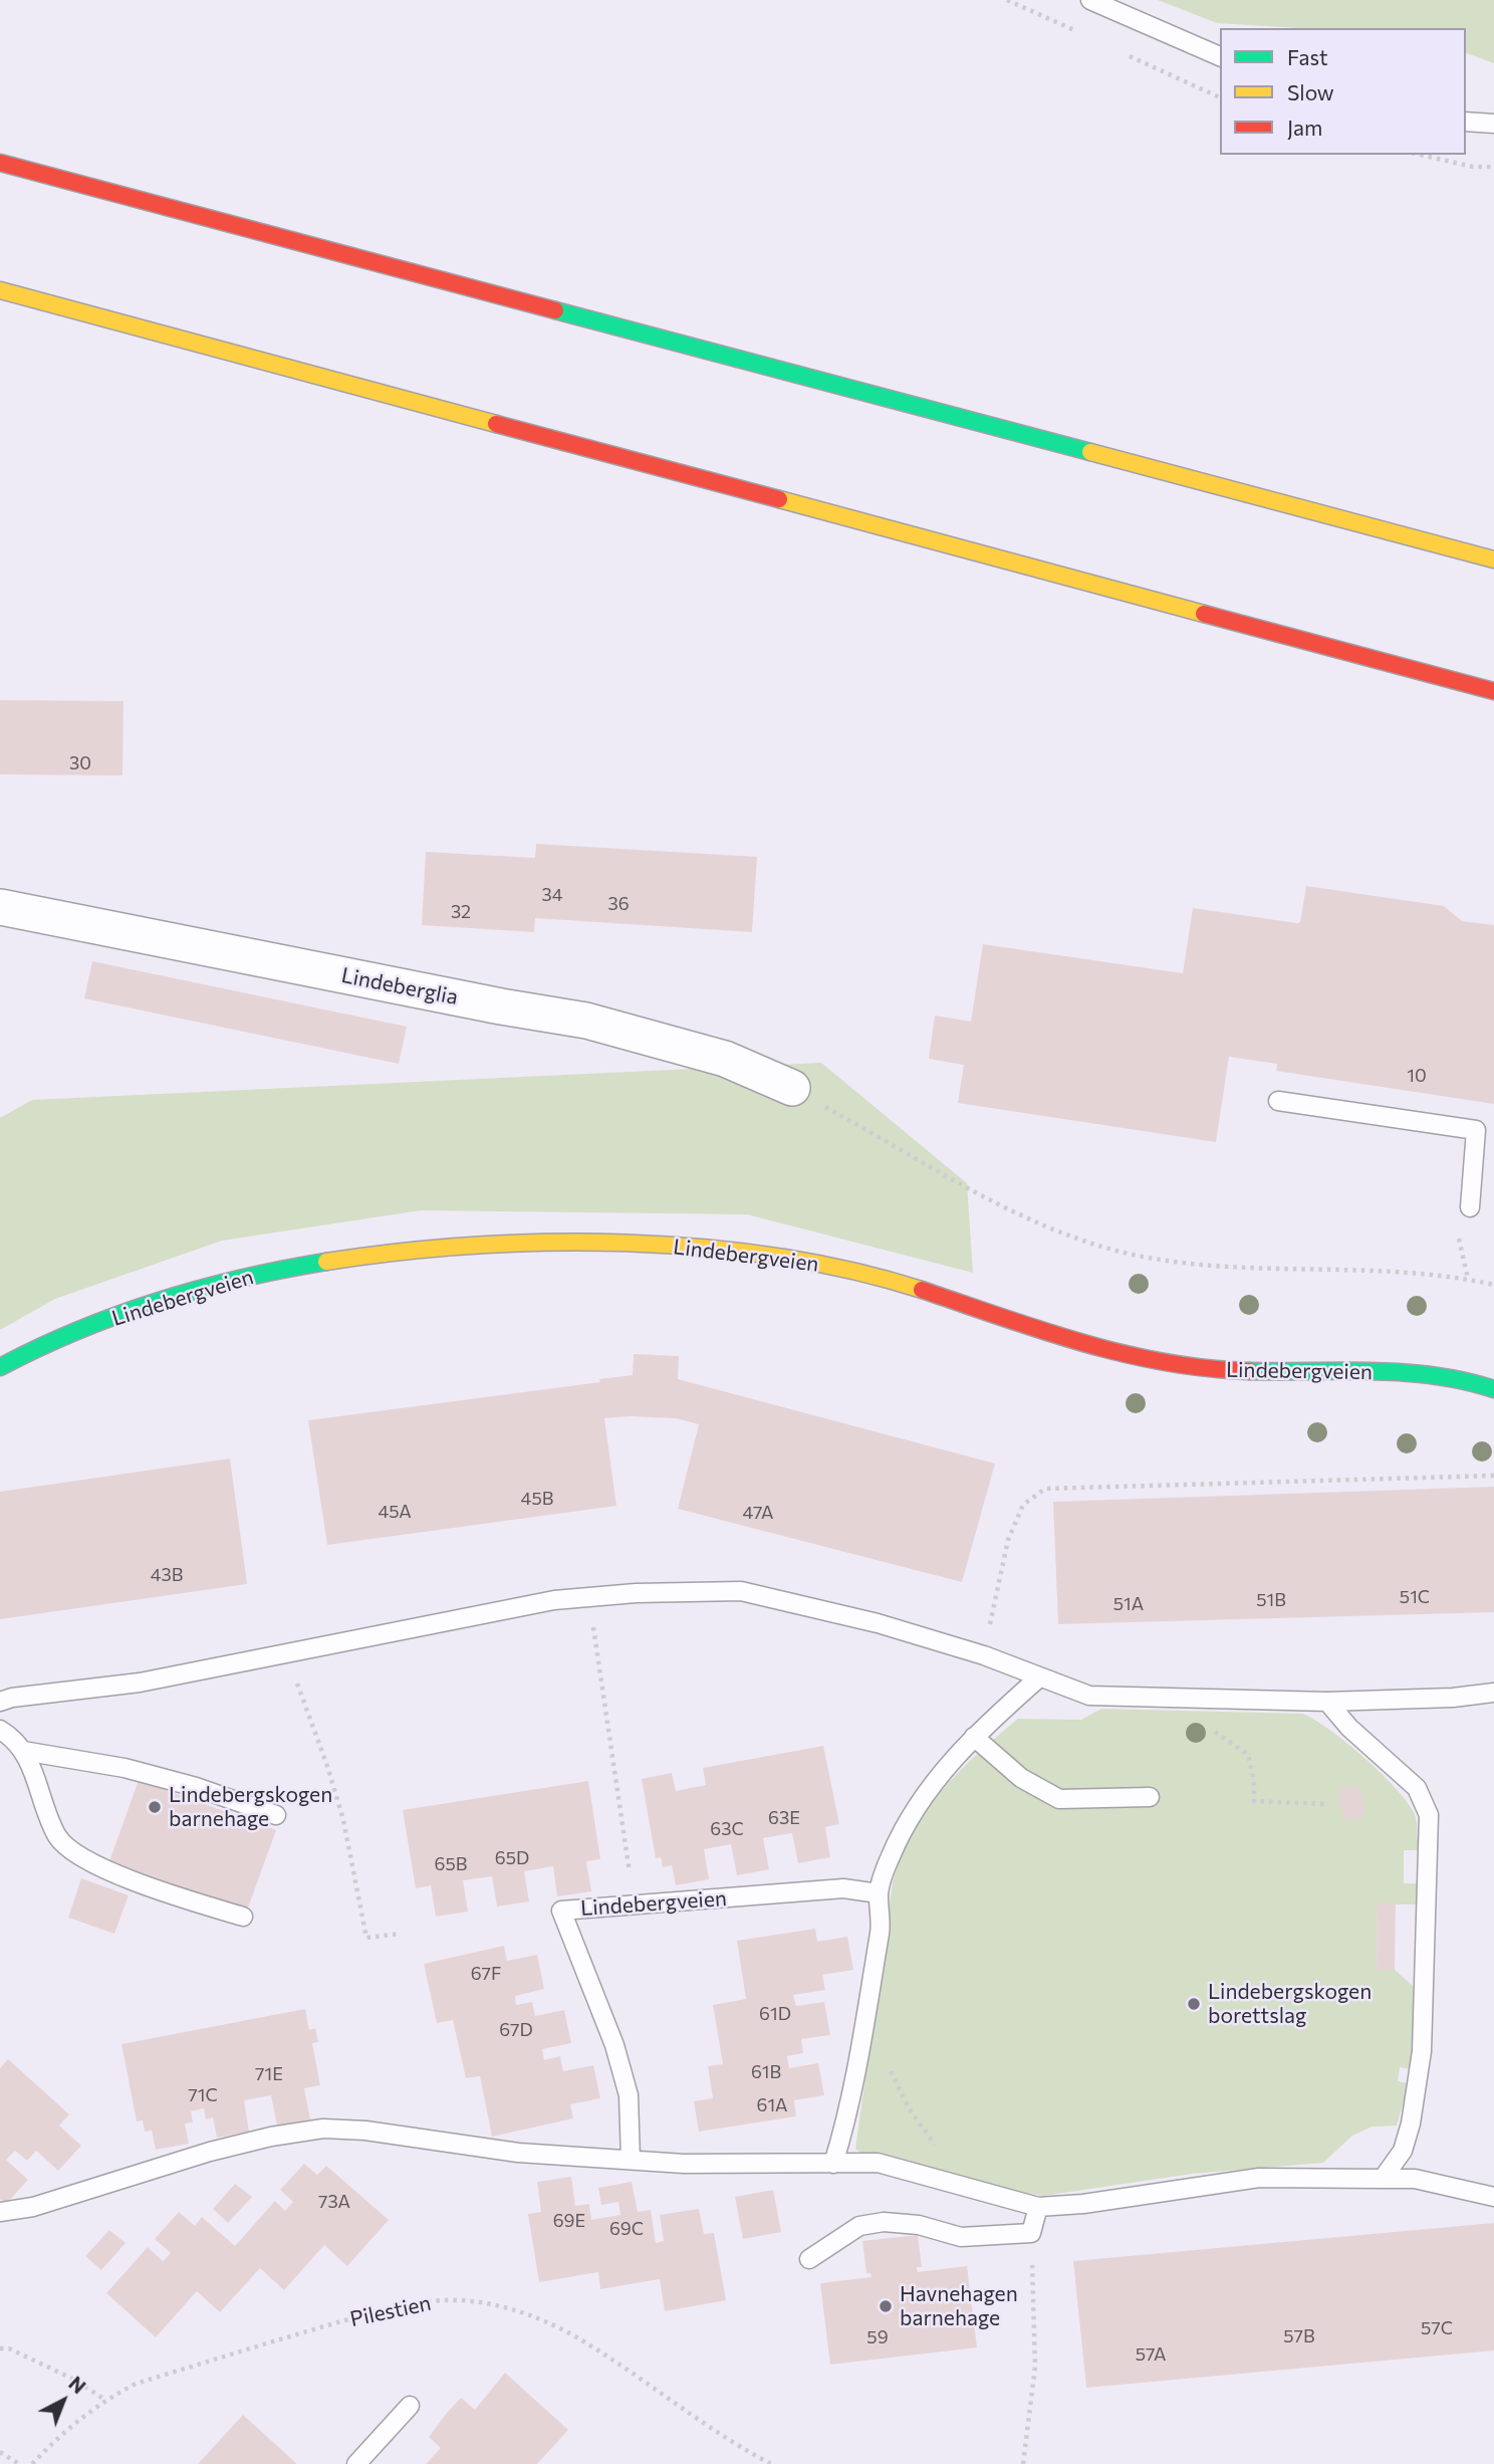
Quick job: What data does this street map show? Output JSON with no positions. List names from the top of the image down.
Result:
{
  "streets": {
    "main road": ["Lindebergveien"],
    "street": ["Lindeberglia"],
    "path": ["Pilestien"]
  },
  "places": ["Lindebergskogen barnehage", "Lindebergskogen borettslag", "Havnehagen barnehage"],
  "house_numbers": [
    "30",
    "34",
    "36",
    "32",
    "10",
    "45B",
    "45A",
    "47A",
    "43B",
    "51C",
    "51B",
    "51A",
    "63E",
    "63C",
    "65D",
    "65B",
    "67F",
    "61D",
    "67D",
    "61B",
    "71E",
    "71C",
    "61A",
    "73A",
    "69E",
    "69C",
    "57C",
    "57B",
    "59",
    "57A"
  ],
  "legend": ["Fast", "Slow", "Jam"],
  "north": "top right"
}
